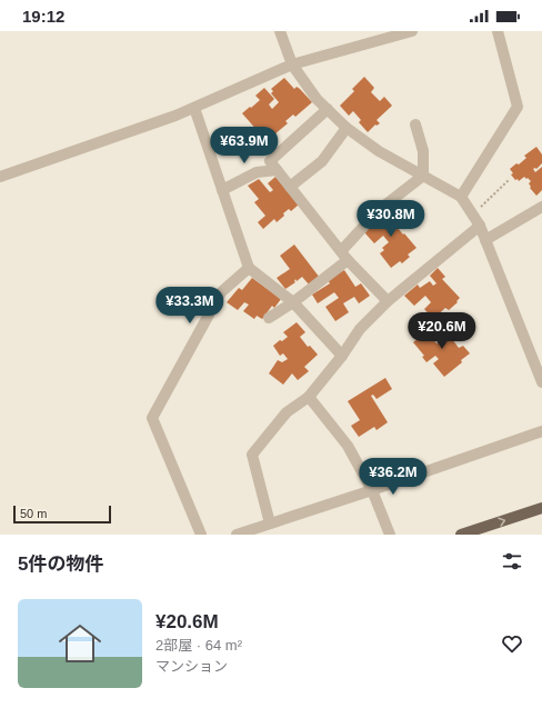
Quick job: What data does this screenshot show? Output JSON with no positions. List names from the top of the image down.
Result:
{
  "scale_bar": "50 m",
  "page": {
    "status": "19:12",
    "price": [
      "¥63.9M",
      "¥30.8M",
      "¥33.3M",
      "¥20.6M",
      "¥36.2M"
    ],
    "scale": "50 m",
    "heading": "5件の物件",
    "list": [
      {
        "name": "¥20.6M",
        "note": "2部屋 · 64 m² · マンション"
      }
    ]
  }
}
